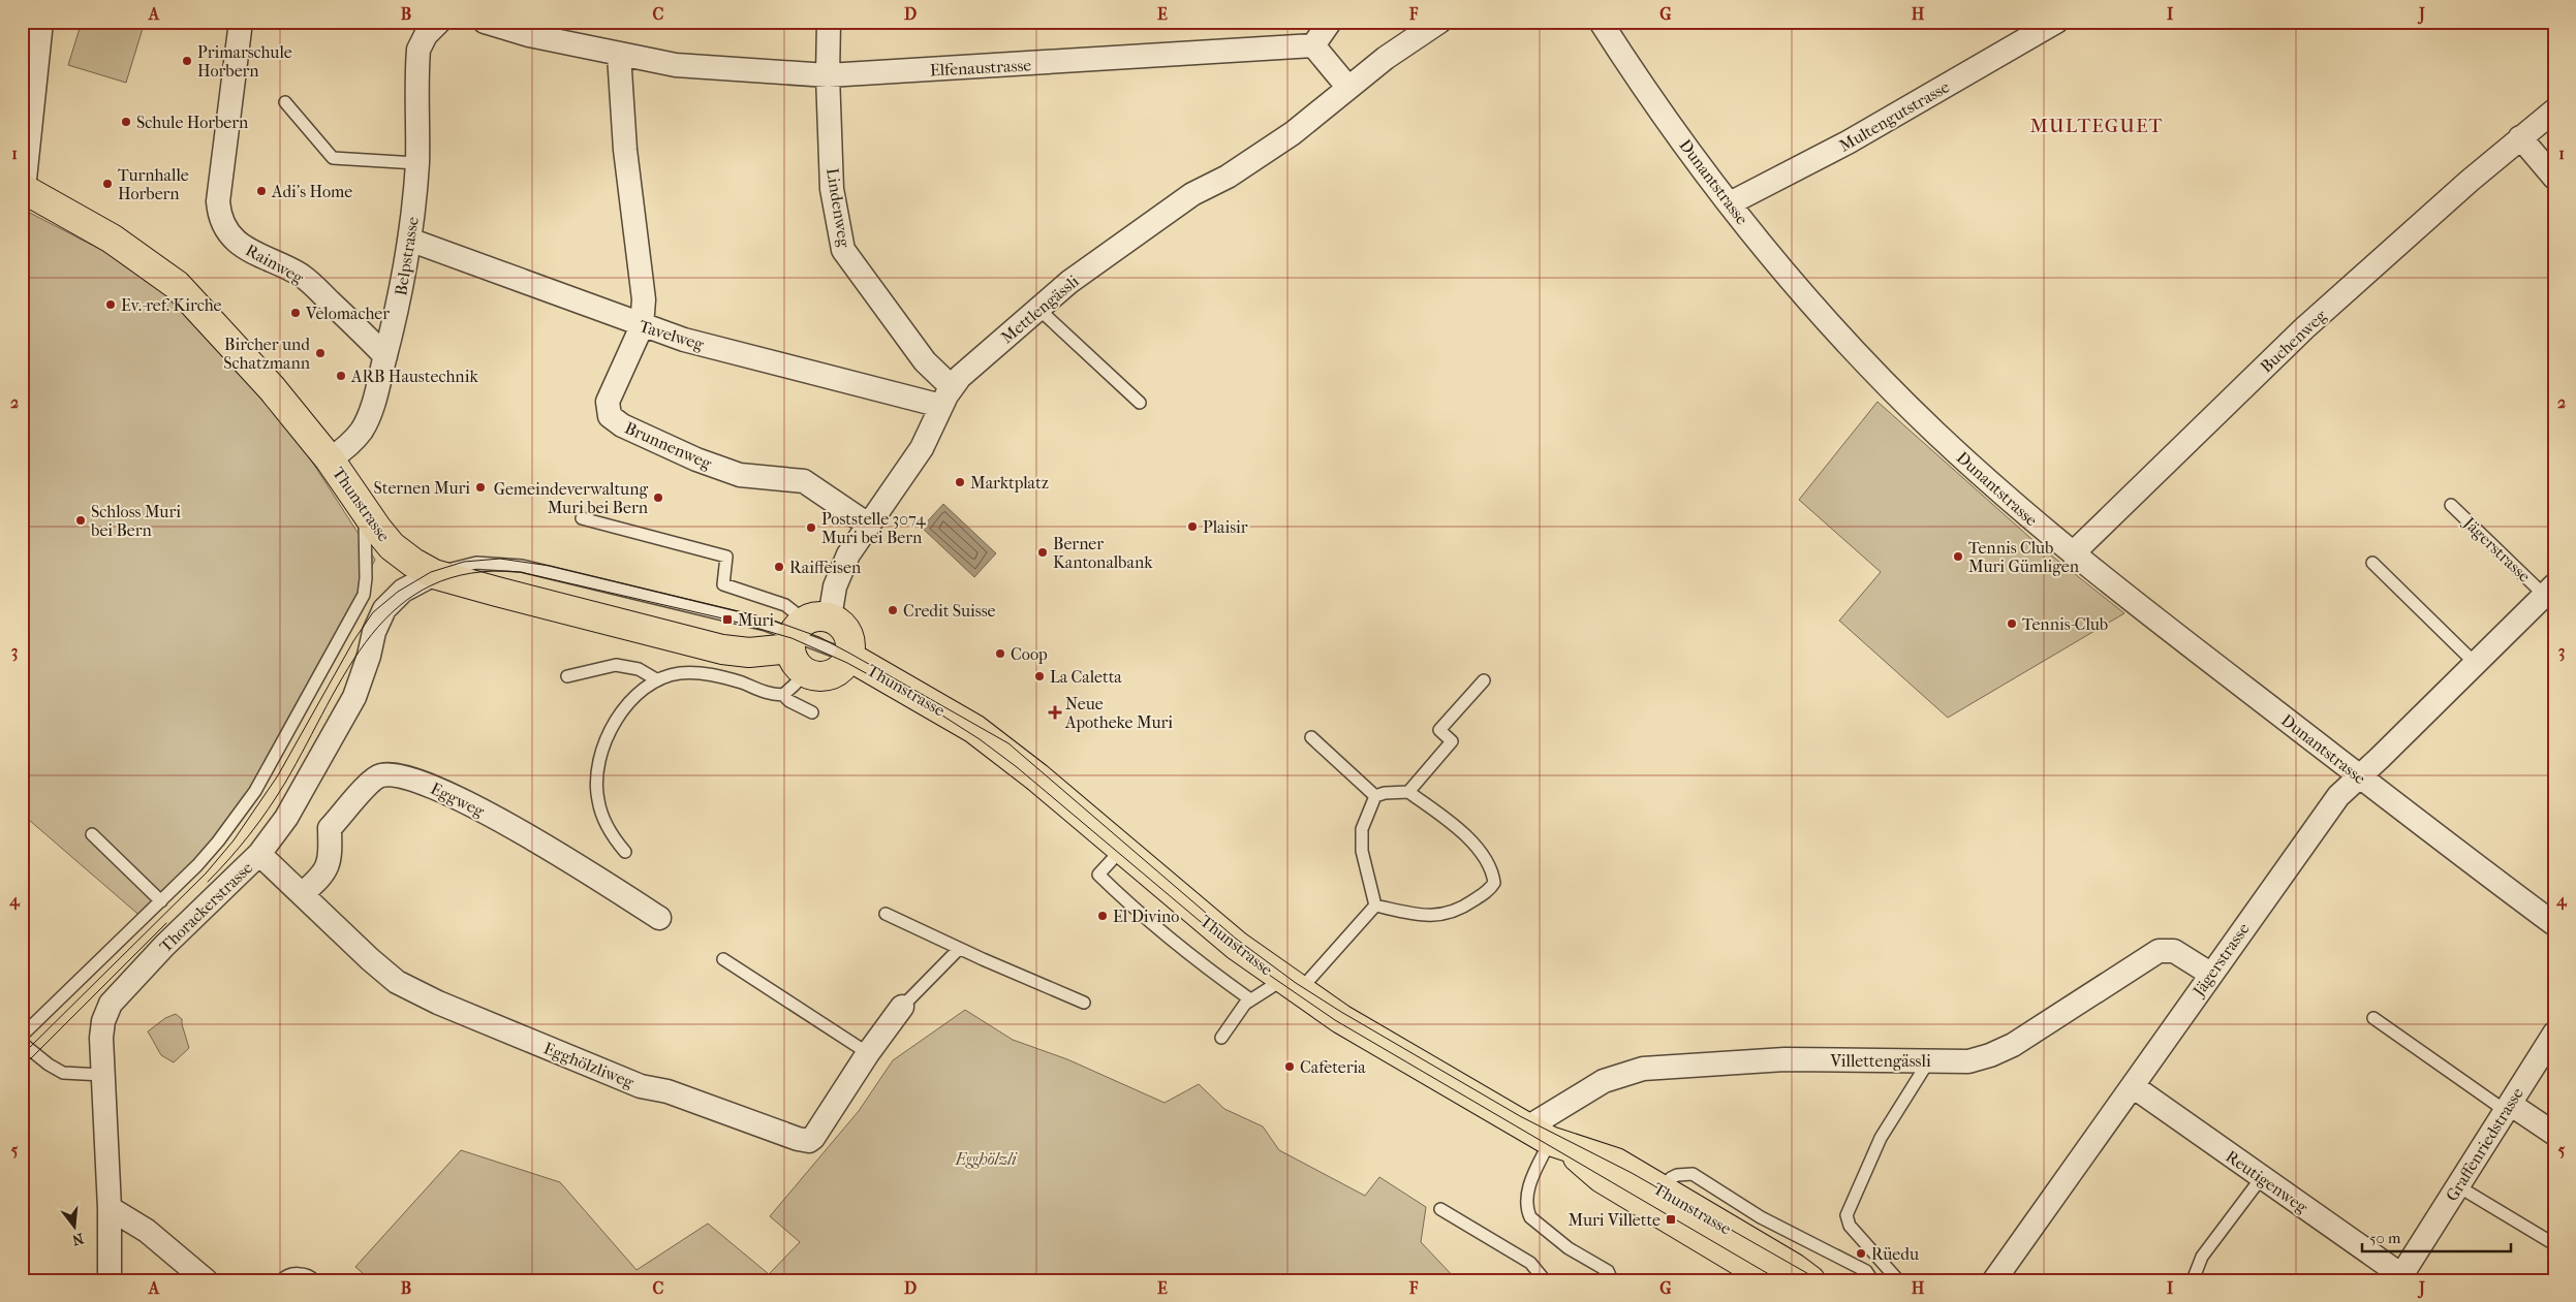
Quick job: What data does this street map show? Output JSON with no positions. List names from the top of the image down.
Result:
{
  "streets": {
    "main road": ["Thunstrasse"],
    "street": [
      "Elfenaustrasse",
      "Multengutstrasse",
      "Dunantstrasse",
      "Lindenweg",
      "Belpstrasse",
      "Rainweg",
      "Mettlengässli",
      "Tavelweg",
      "Buchenweg",
      "Brunnenweg",
      "Jägerstrasse",
      "Eggweg",
      "Thorackerstrasse",
      "Villettengässli",
      "Egghölzliweg",
      "Graffenriedstrasse",
      "Reutigenweg"
    ]
  },
  "crossings": [
    ["Elfenaustrasse", "Lindenweg"],
    ["Elfenaustrasse", "Brunnenweg"],
    ["Multengutstrasse", "Dunantstrasse"],
    ["Dunantstrasse", "Buchenweg"],
    ["Dunantstrasse", "Jägerstrasse"],
    ["Lindenweg", "Mettlengässli"],
    ["Lindenweg", "Tavelweg"],
    ["Belpstrasse", "Rainweg"],
    ["Belpstrasse", "Tavelweg"],
    ["Belpstrasse", "Thunstrasse"],
    ["Mettlengässli", "Tavelweg"],
    ["Mettlengässli", "Brunnenweg"],
    ["Mettlengässli", "Thunstrasse"],
    ["Tavelweg", "Brunnenweg"],
    ["Thunstrasse", "Thorackerstrasse"],
    ["Thunstrasse", "Villettengässli"],
    ["Jägerstrasse", "Villettengässli"],
    ["Jägerstrasse", "Reutigenweg"],
    ["Eggweg", "Egghölzliweg"],
    ["Thorackerstrasse", "Egghölzliweg"],
    ["Graffenriedstrasse", "Reutigenweg"]
  ],
  "districts": ["MULTEGUET"],
  "parks": ["Egghölzli"],
  "places": {
    "other": [
      "Primarschule Horbern",
      "Schule Horbern",
      "Turnhalle Horbern",
      "Adi's Home",
      "Ev.-ref. Kirche",
      "Velomacher",
      "Bircher und Schatzmann",
      "ARB Haustechnik",
      "Marktplatz",
      "Sternen Muri",
      "Gemeindeverwaltung Muri bei Bern",
      "Schloss Muri bei Bern",
      "Plaisir",
      "Poststelle 3074 Muri bei Bern",
      "Berner Kantonalbank",
      "Tennis Club Muri Gümligen",
      "Raiffeisen",
      "Credit Suisse",
      "Tennis-Club",
      "Coop",
      "La Caletta",
      "El Divino",
      "Cafeteria",
      "Rüedu"
    ],
    "transit": ["Muri", "Muri Villette"],
    "health": ["Neue Apotheke Muri"]
  },
  "scale_bar": "50 m",
  "north": "bottom",
  "grid": {
    "columns": [
      "A",
      "B",
      "C",
      "D",
      "E",
      "F",
      "G",
      "H",
      "I",
      "J"
    ],
    "rows": [
      "1",
      "2",
      "3",
      "4",
      "5"
    ]
  }
}
